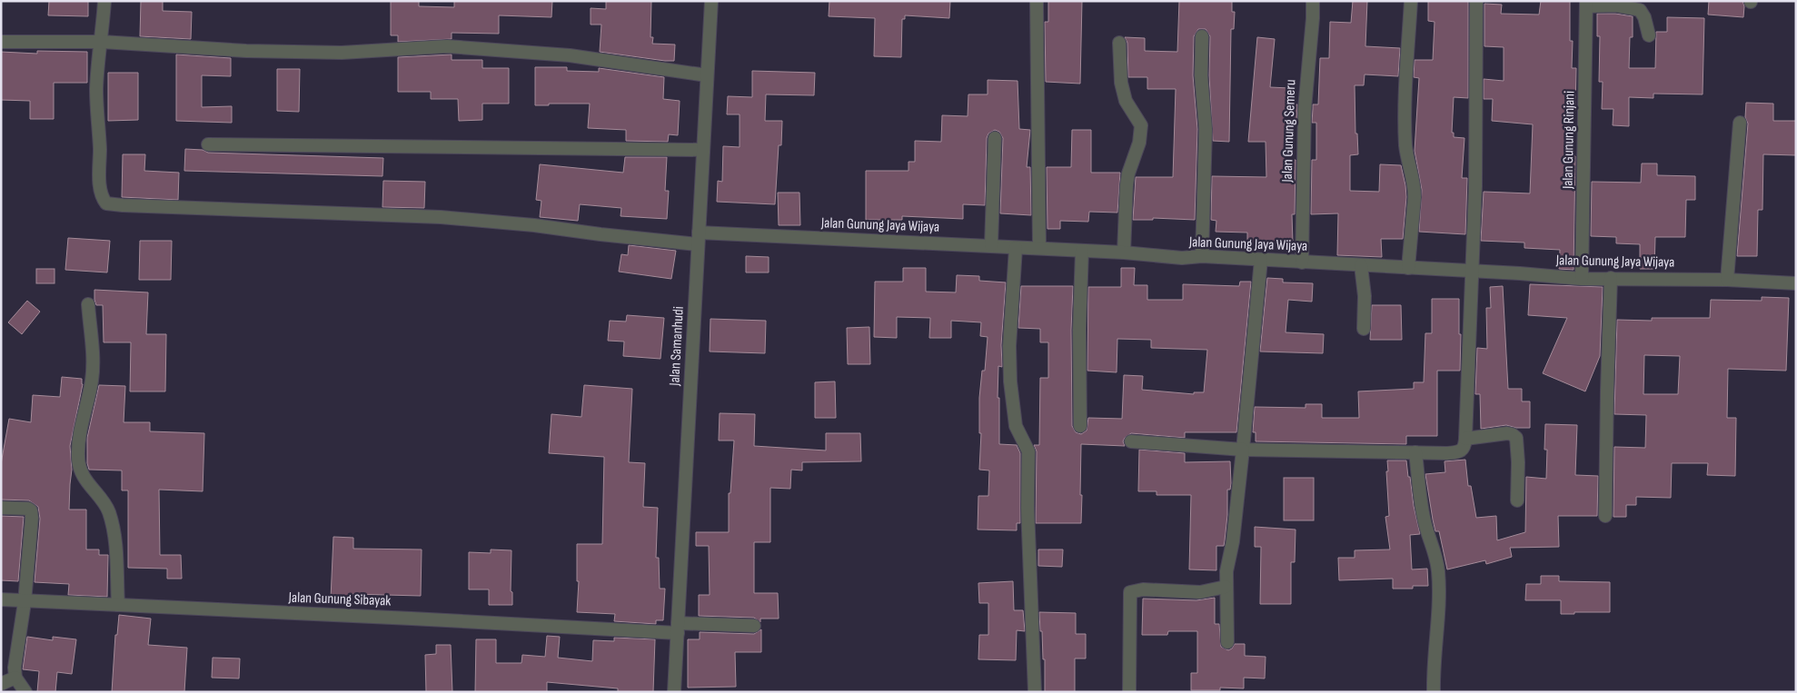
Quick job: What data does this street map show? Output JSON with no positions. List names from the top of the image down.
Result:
{
  "streets": {
    "street": [
      "Jalan Gunung Semeru",
      "Jalan Gunung Rinjani",
      "Jalan Gunung Jaya Wijaya",
      "Jalan Samanhudi",
      "Jalan Gunung Sibayak"
    ]
  },
  "crossings": [
    ["Jalan Gunung Semeru", "Jalan Gunung Jaya Wijaya"],
    ["Jalan Gunung Rinjani", "Jalan Gunung Jaya Wijaya"],
    ["Jalan Gunung Jaya Wijaya", "Jalan Samanhudi"],
    ["Jalan Samanhudi", "Jalan Gunung Sibayak"]
  ]
}
